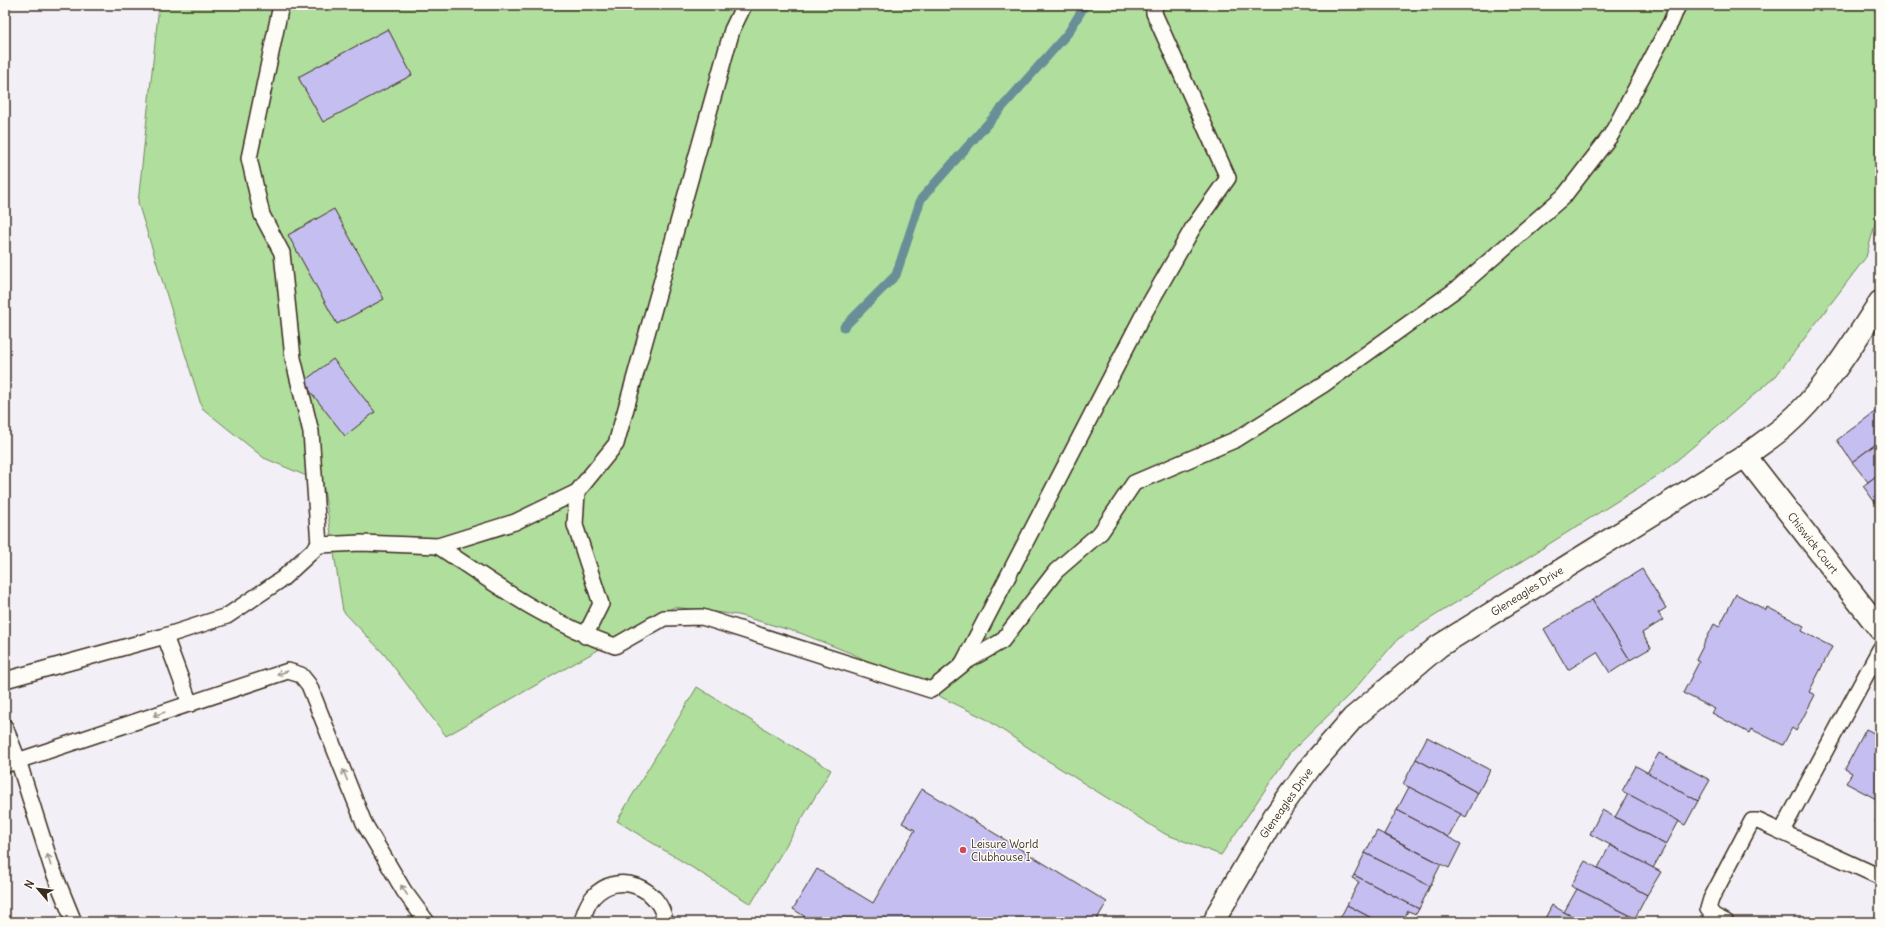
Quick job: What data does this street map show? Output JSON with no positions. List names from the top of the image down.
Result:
{
  "streets": {
    "street": ["Chiswick Court", "Gleneagles Drive"]
  },
  "crossings": [
    ["Chiswick Court", "Gleneagles Drive"]
  ],
  "places": ["Leisure World Clubhouse I"],
  "north": "top left"
}
